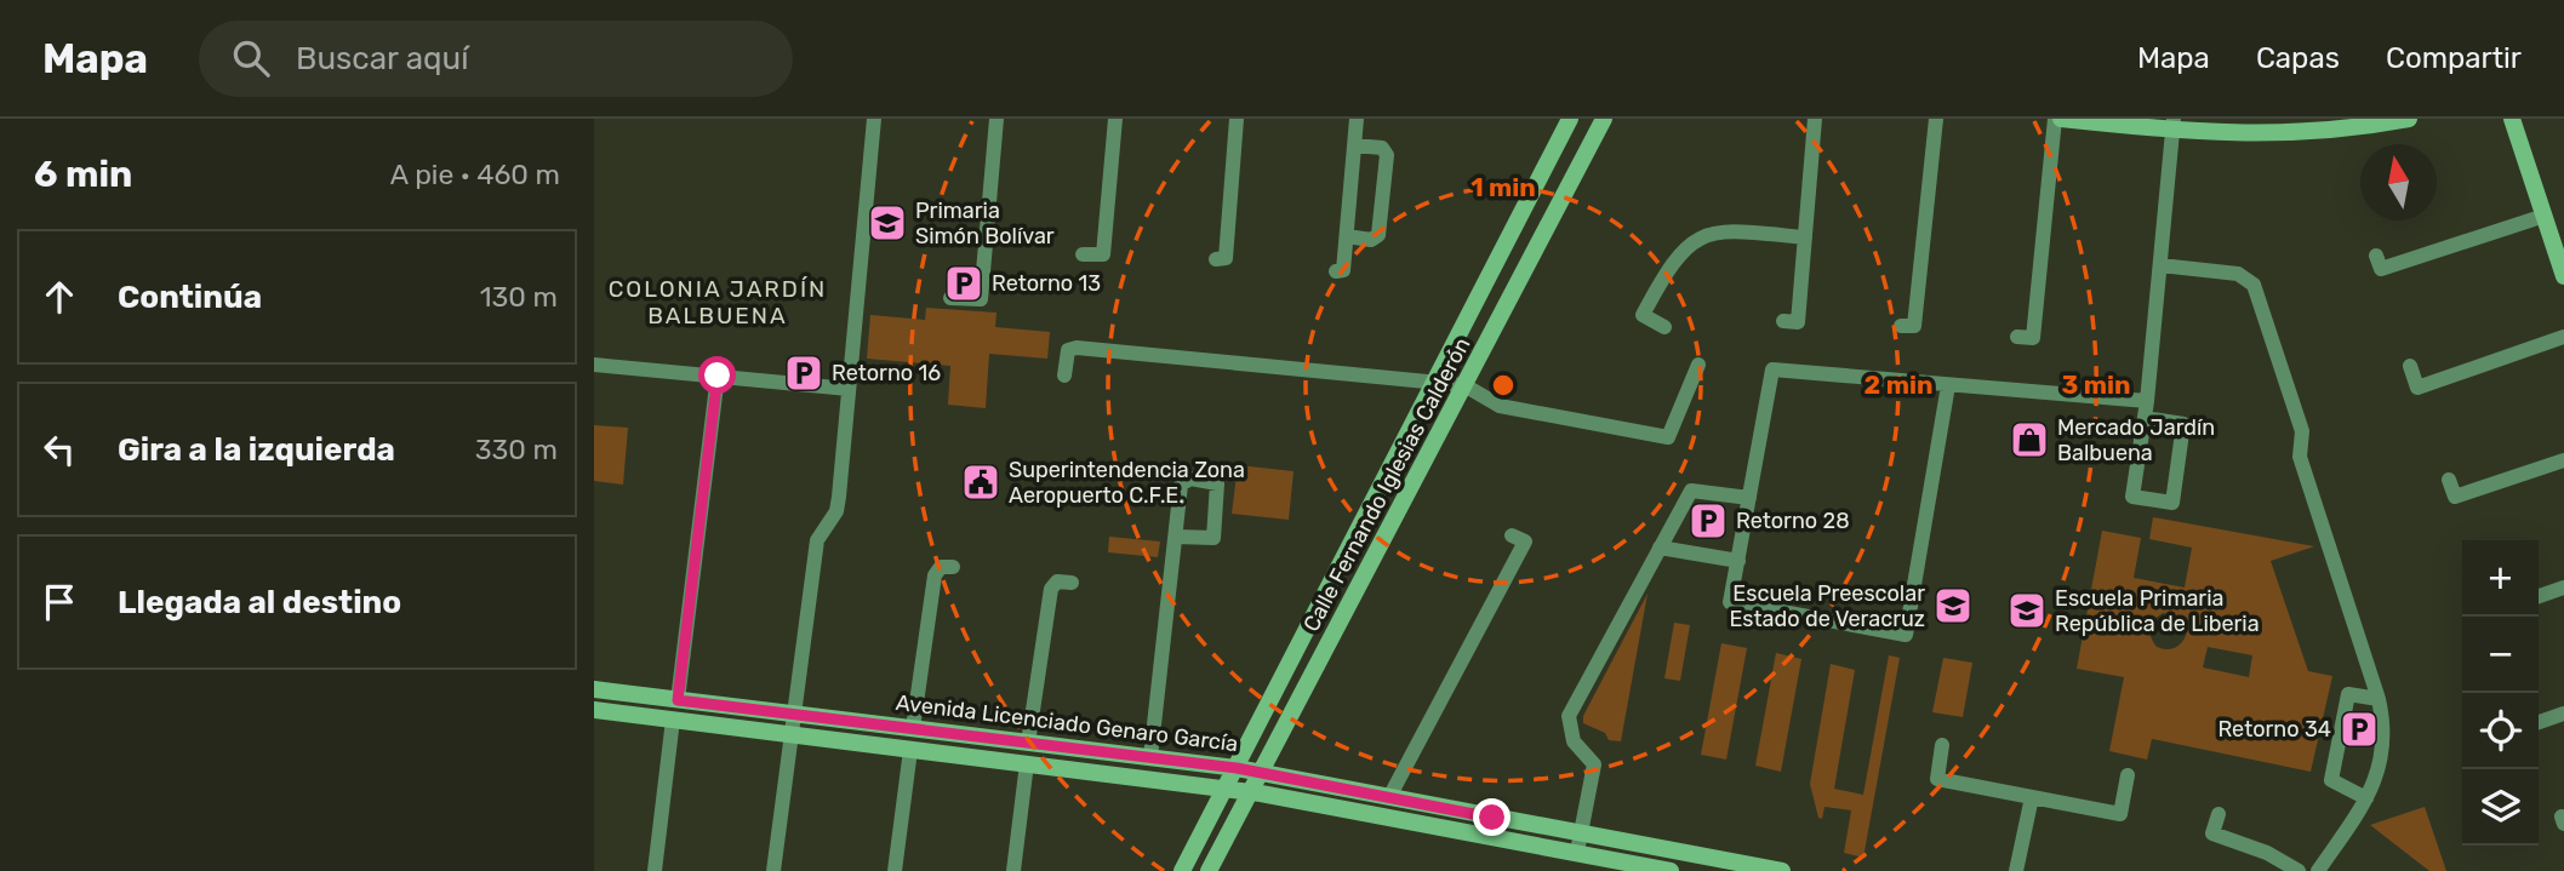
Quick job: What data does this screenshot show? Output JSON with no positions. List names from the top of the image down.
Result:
{
  "streets": {
    "street": ["Calle Fernando Iglesias Calderón", "Avenida Licenciado Genaro García"]
  },
  "crossings": [
    ["Calle Fernando Iglesias Calderón", "Avenida Licenciado Genaro García"]
  ],
  "districts": ["COLONIA JARDÍN BALBUENA"],
  "places": {
    "school or university": ["Primaria Simón Bolívar", "Escuela Preescolar Estado de Veracruz", "Escuela Primaria República de Liberia"],
    "parking": [
      "Retorno 13",
      "Retorno 16",
      "Retorno 28",
      "Retorno 34"
    ],
    "shop": ["Mercado Jardín Balbuena"],
    "public building": ["Superintendencia Zona Aeropuerto C.F.E."]
  },
  "north": "top",
  "page": {
    "header": "Mapa",
    "search": "Buscar aquí",
    "nav": ["Mapa", "Capas", "Compartir"],
    "heading": ["6 min", "A pie · 460 m"],
    "list": [
      ["Continúa", "130 m"],
      ["Gira a la izquierda", "330 m"],
      "Llegada al destino"
    ],
    "map_buttons": ["+", "−"]
  },
  "rings": ["1 min", "2 min", "3 min"]
}
